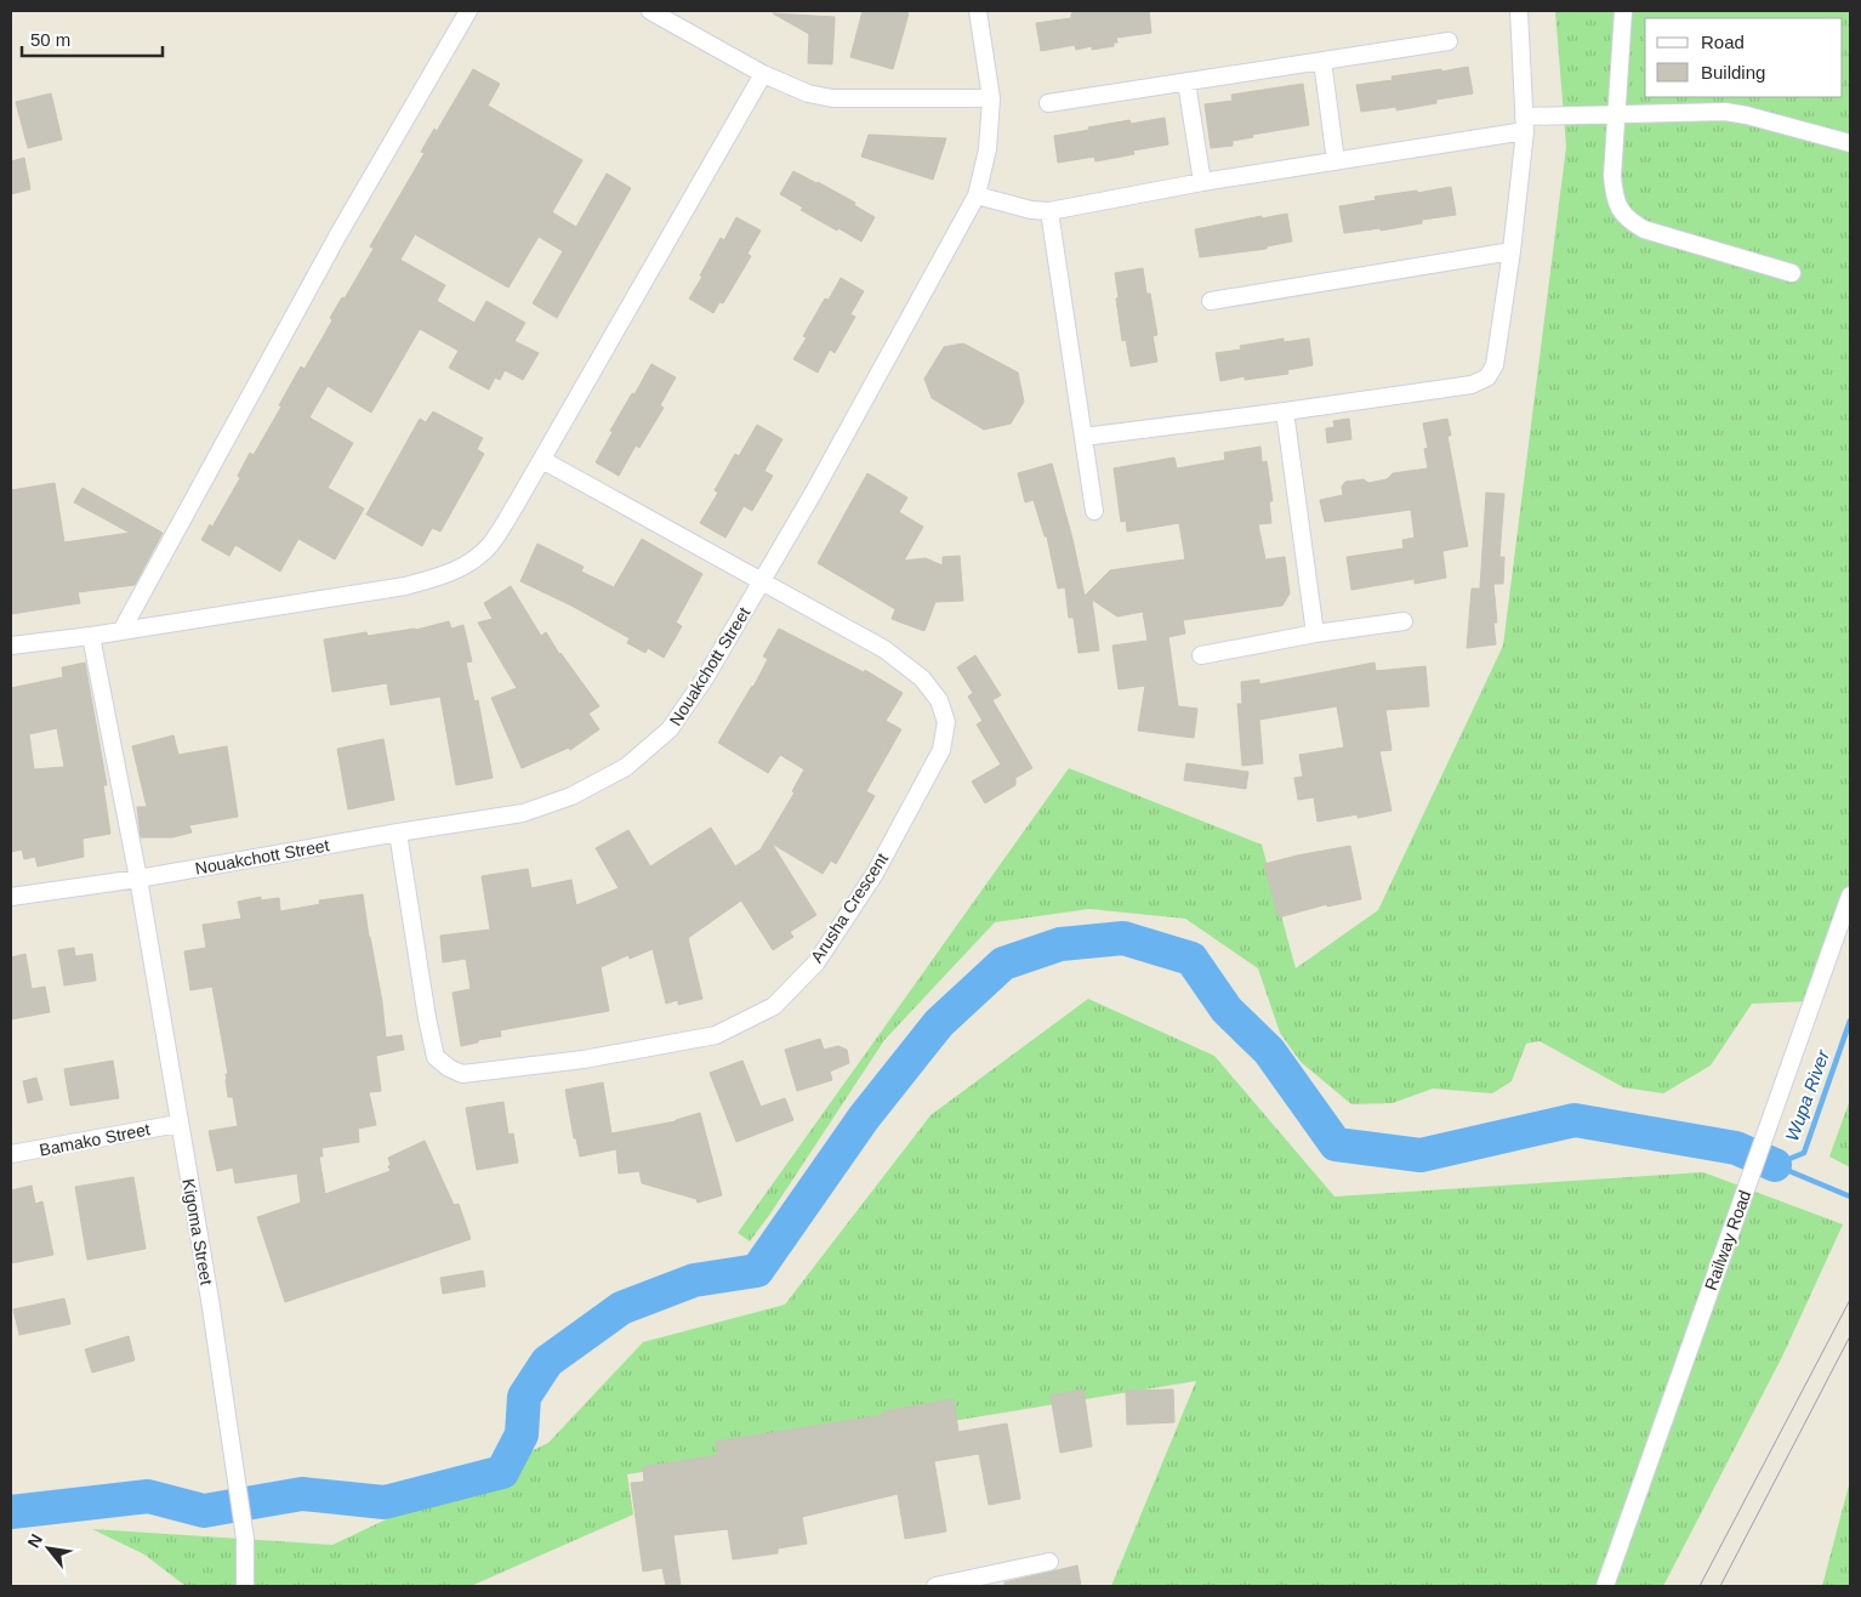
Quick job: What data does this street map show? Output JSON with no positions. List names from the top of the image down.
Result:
{
  "streets": {
    "street": [
      "Nouakchott Street",
      "Arusha Crescent",
      "Bamako Street",
      "Kigoma Street",
      "Railway Road"
    ]
  },
  "crossings": [
    ["Nouakchott Street", "Arusha Crescent"],
    ["Nouakchott Street", "Kigoma Street"],
    ["Bamako Street", "Kigoma Street"]
  ],
  "water": ["Wupa River"],
  "legend": ["Road", "Building"],
  "scale_bar": "50 m",
  "north": "top left"
}
